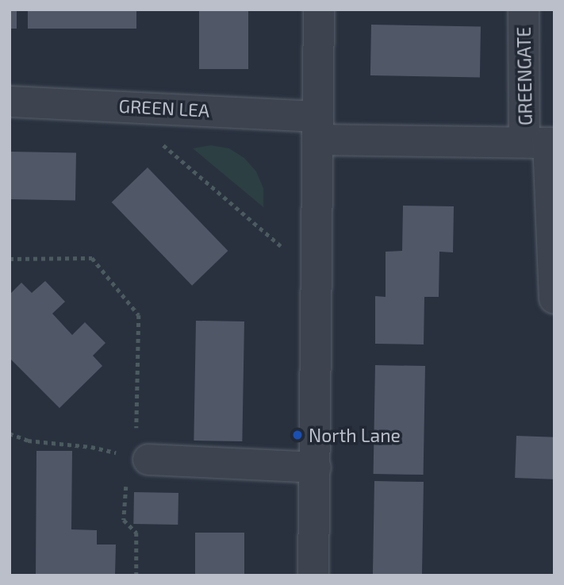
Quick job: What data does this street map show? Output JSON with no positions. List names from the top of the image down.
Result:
{
  "streets": {
    "street": ["GREENGATE", "GREEN LEA"]
  },
  "crossings": [
    ["GREENGATE", "GREEN LEA"]
  ],
  "places": ["North Lane"]
}
